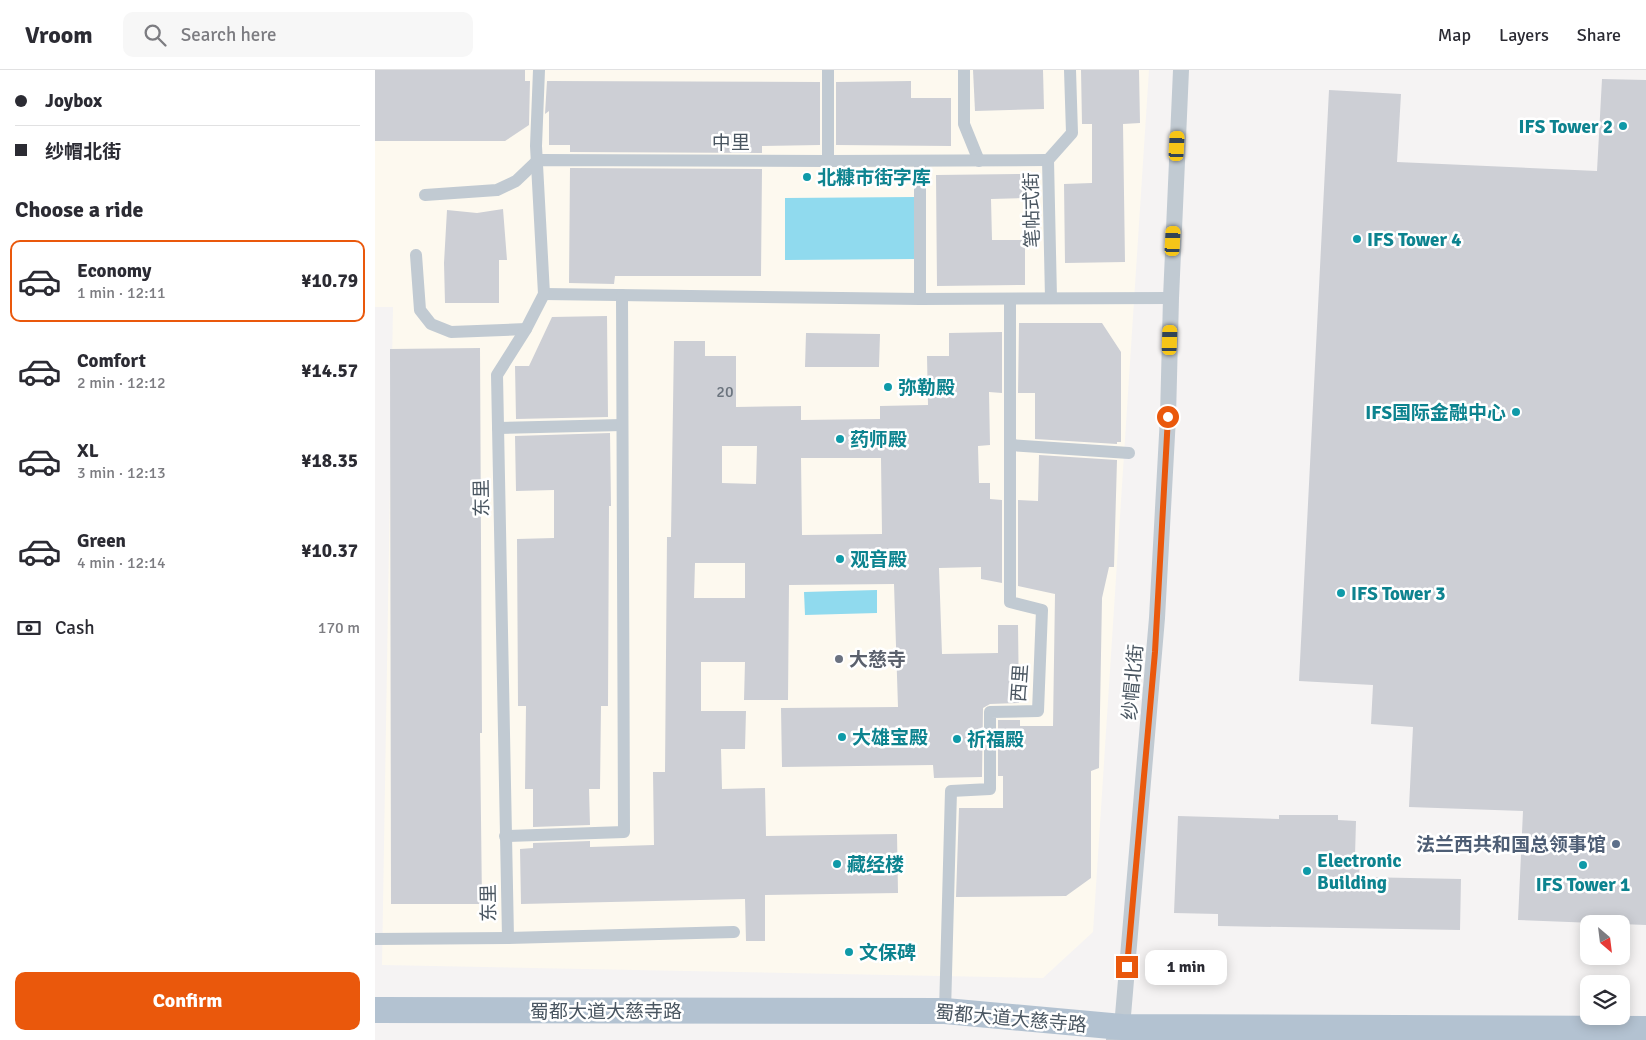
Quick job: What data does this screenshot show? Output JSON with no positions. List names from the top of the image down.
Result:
{
  "streets": {
    "main road": ["蜀都大道大慈寺路"],
    "street": [
      "中里",
      "笔帖式街",
      "东里",
      "纱帽北街",
      "西里"
    ]
  },
  "crossings": [
    ["中里", "笔帖式街"],
    ["纱帽北街", "蜀都大道大慈寺路"],
    ["西里", "蜀都大道大慈寺路"]
  ],
  "places": [
    "IFS Tower 2",
    "北糠市街字库",
    "IFS Tower 4",
    "弥勒殿",
    "IFS国际金融中心",
    "药师殿",
    "观音殿",
    "IFS Tower 3",
    "大慈寺",
    "大雄宝殿",
    "祈福殿",
    "法兰西共和国总领事馆",
    "藏经楼",
    "IFS Tower 1",
    "Electronic Building",
    "文保碑"
  ],
  "house_numbers": ["20"],
  "north": "bottom right",
  "page": {
    "header": "Vroom",
    "search": "Search here",
    "nav": ["Map", "Layers", "Share"],
    "banner": ["Joybox", "纱帽北街"],
    "heading": "Choose a ride",
    "list": [
      {
        "name": "Economy",
        "note": "1 min · 12:11",
        "value": "¥10.79"
      },
      {
        "name": "Comfort",
        "note": "2 min · 12:12",
        "value": "¥14.57"
      },
      {
        "name": "XL",
        "note": "3 min · 12:13",
        "value": "¥18.35"
      },
      {
        "name": "Green",
        "note": "4 min · 12:14",
        "value": "¥10.37"
      }
    ],
    "pay": ["Cash", "170 m"],
    "bubble": "1 min",
    "buttons": "Confirm"
  }
}
